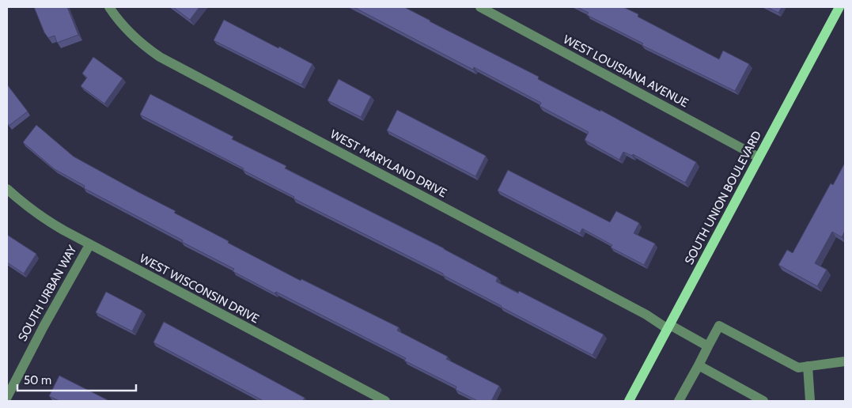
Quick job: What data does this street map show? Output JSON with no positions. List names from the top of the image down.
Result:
{
  "streets": {
    "main road": ["SOUTH UNION BOULEVARD"],
    "street": [
      "WEST LOUISIANA AVENUE",
      "WEST MARYLAND DRIVE",
      "WEST WISCONSIN DRIVE",
      "SOUTH URBAN WAY"
    ]
  },
  "crossings": [
    ["WEST LOUISIANA AVENUE", "SOUTH UNION BOULEVARD"],
    ["WEST MARYLAND DRIVE", "SOUTH UNION BOULEVARD"],
    ["WEST WISCONSIN DRIVE", "SOUTH URBAN WAY"]
  ],
  "scale_bar": "50 m"
}
